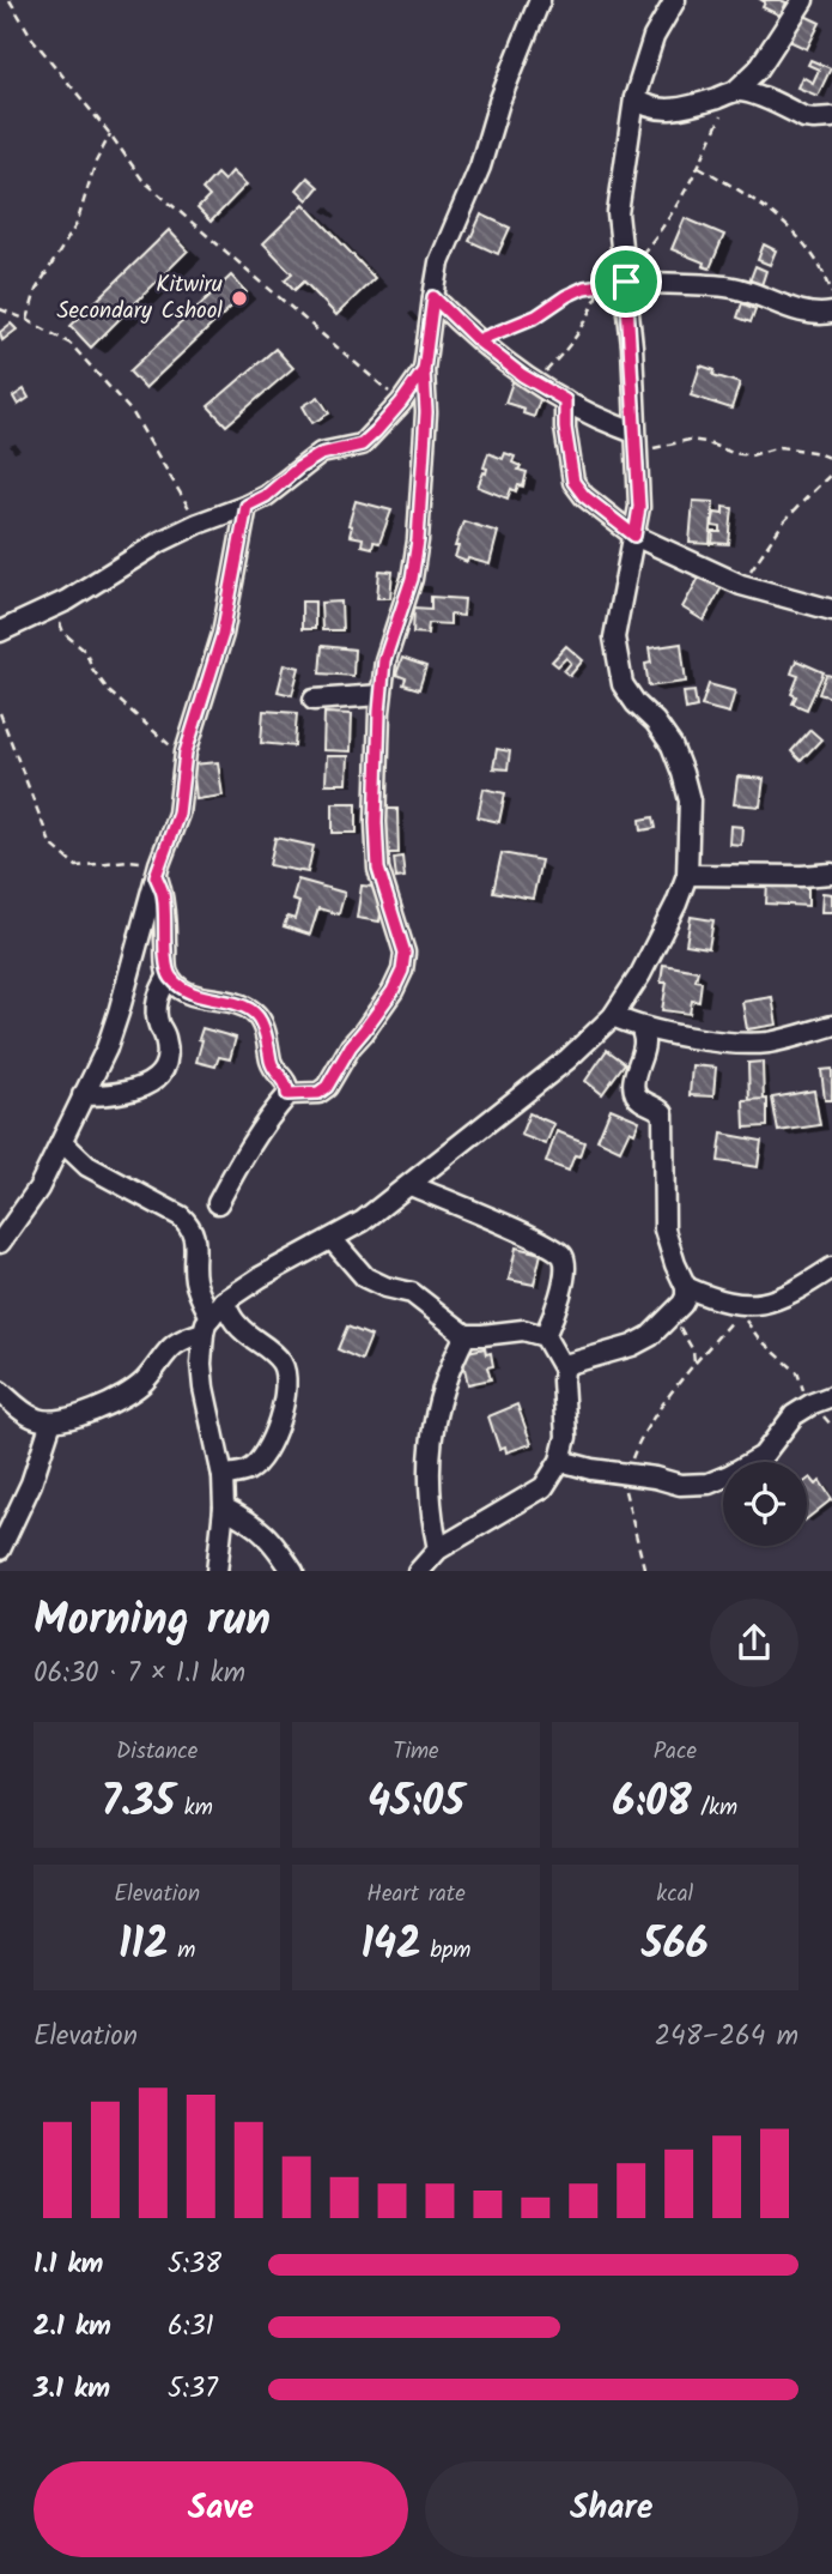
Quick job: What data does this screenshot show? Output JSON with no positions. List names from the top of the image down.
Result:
{
  "places": ["Kitwiru Secondary Cshool"],
  "page": {
    "heading": ["Morning run", "06:30 · 7 × 1.1 km"],
    "stats": [
      ["Distance", "7.35 km"],
      ["Time", "45:05"],
      ["Pace", "6:08 /km"],
      ["Elevation", "112 m"],
      ["Heart rate", "142 bpm"],
      ["kcal", "566"]
    ],
    "chart": ["Elevation", "248–264 m"],
    "list": [
      {
        "name": "1.1 km",
        "note": "5:38"
      },
      {
        "name": "2.1 km",
        "note": "6:31"
      },
      {
        "name": "3.1 km",
        "note": "5:37"
      }
    ],
    "buttons": ["Save", "Share"]
  }
}
